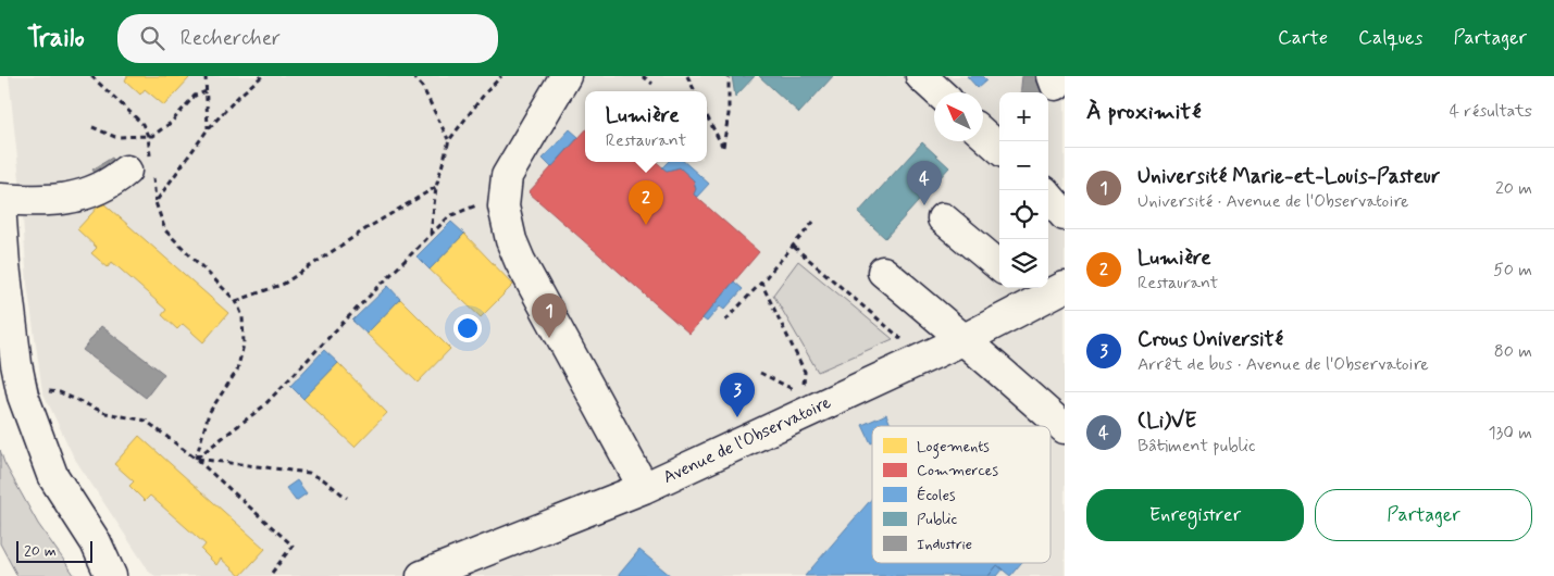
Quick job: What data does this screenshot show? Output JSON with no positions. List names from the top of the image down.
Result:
{
  "streets": {
    "street": ["Avenue de l'Observatoire"]
  },
  "legend": [
    "Logements",
    "Commerces",
    "Écoles",
    "Public",
    "Industrie"
  ],
  "scale_bar": "20 m",
  "north": "top left",
  "page": {
    "header": "Trailo",
    "search": "Rechercher",
    "nav": ["Carte", "Calques", "Partager"],
    "heading": ["À proximité", "4 résultats"],
    "popup": ["Lumière", "Restaurant"],
    "map_buttons": ["+", "−"],
    "list": [
      {
        "mark": "1",
        "name": "Université Marie-et-Louis-Pasteur",
        "note": "Université · Avenue de l'Observatoire",
        "value": "20 m"
      },
      {
        "mark": "2",
        "name": "Lumière",
        "note": "Restaurant",
        "value": "50 m"
      },
      {
        "mark": "3",
        "name": "Crous Université",
        "note": "Arrêt de bus · Avenue de l'Observatoire",
        "value": "80 m"
      },
      {
        "mark": "4",
        "name": "(Li)VE",
        "note": "Bâtiment public",
        "value": "130 m"
      }
    ],
    "pins": [
      "4",
      "2",
      "1",
      "3"
    ],
    "buttons": ["Enregistrer", "Partager"],
    "scale": "20 m"
  }
}
